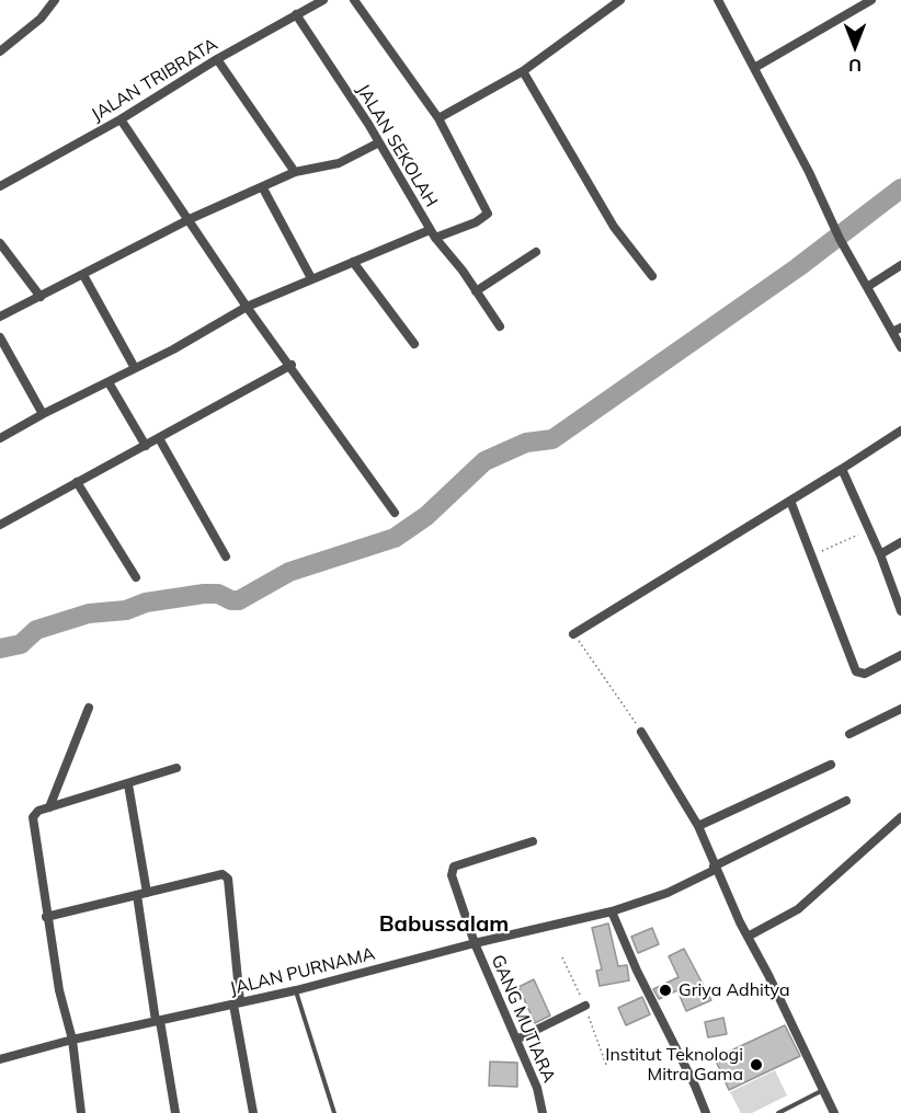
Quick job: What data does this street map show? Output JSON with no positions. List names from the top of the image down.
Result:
{
  "streets": {
    "street": [
      "JALAN TRIBRATA",
      "JALAN SEKOLAH",
      "JALAN PURNAMA",
      "GANG MUTIARA"
    ]
  },
  "crossings": [
    ["JALAN TRIBRATA", "JALAN SEKOLAH"],
    ["JALAN PURNAMA", "GANG MUTIARA"]
  ],
  "districts": ["Babussalam"],
  "places": ["Griya Adhitya", "Institut Teknologi Mitra Gama"],
  "north": "bottom"
}
